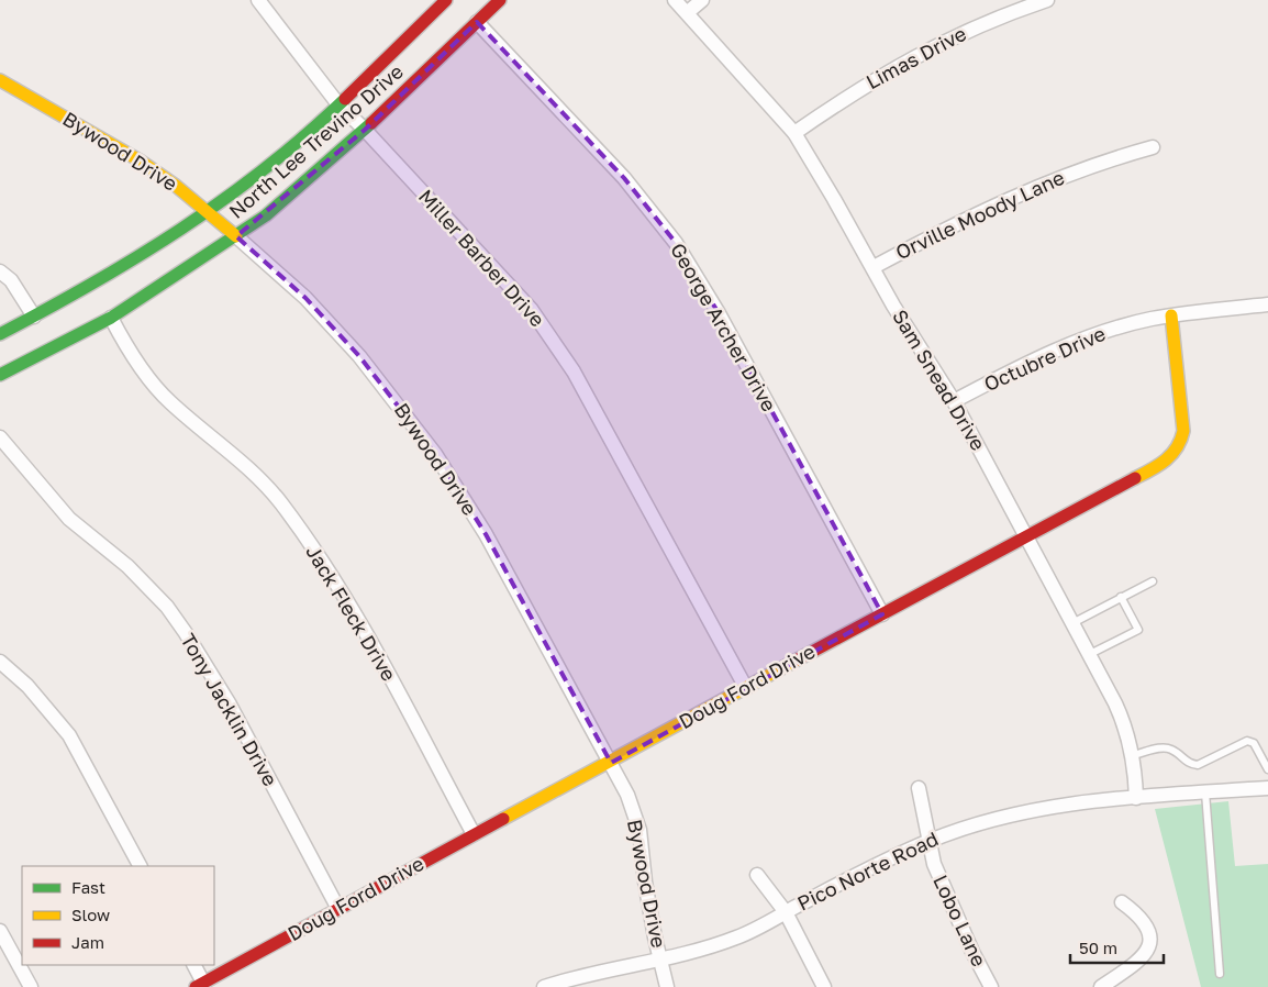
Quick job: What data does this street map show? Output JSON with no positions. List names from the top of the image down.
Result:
{
  "streets": {
    "street": [
      "Limas Drive",
      "North Lee Trevino Drive",
      "Bywood Drive",
      "Orville Moody Lane",
      "Miller Barber Drive",
      "George Archer Drive",
      "Octubre Drive",
      "Sam Snead Drive",
      "Jack Fleck Drive",
      "Doug Ford Drive",
      "Tony Jacklin Drive",
      "Pico Norte Road",
      "Lobo Lane"
    ]
  },
  "crossings": [
    ["Limas Drive", "Sam Snead Drive"],
    ["North Lee Trevino Drive", "Bywood Drive"],
    ["North Lee Trevino Drive", "Miller Barber Drive"],
    ["North Lee Trevino Drive", "George Archer Drive"],
    ["North Lee Trevino Drive", "Jack Fleck Drive"],
    ["Bywood Drive", "Doug Ford Drive"],
    ["Bywood Drive", "Pico Norte Road"],
    ["Orville Moody Lane", "Sam Snead Drive"],
    ["Miller Barber Drive", "Doug Ford Drive"],
    ["George Archer Drive", "Doug Ford Drive"],
    ["Octubre Drive", "Sam Snead Drive"],
    ["Octubre Drive", "Doug Ford Drive"],
    ["Sam Snead Drive", "Doug Ford Drive"],
    ["Sam Snead Drive", "Pico Norte Road"],
    ["Jack Fleck Drive", "Doug Ford Drive"],
    ["Doug Ford Drive", "Tony Jacklin Drive"],
    ["Pico Norte Road", "Lobo Lane"]
  ],
  "legend": ["Fast", "Slow", "Jam"],
  "scale_bar": "50 m"
}
